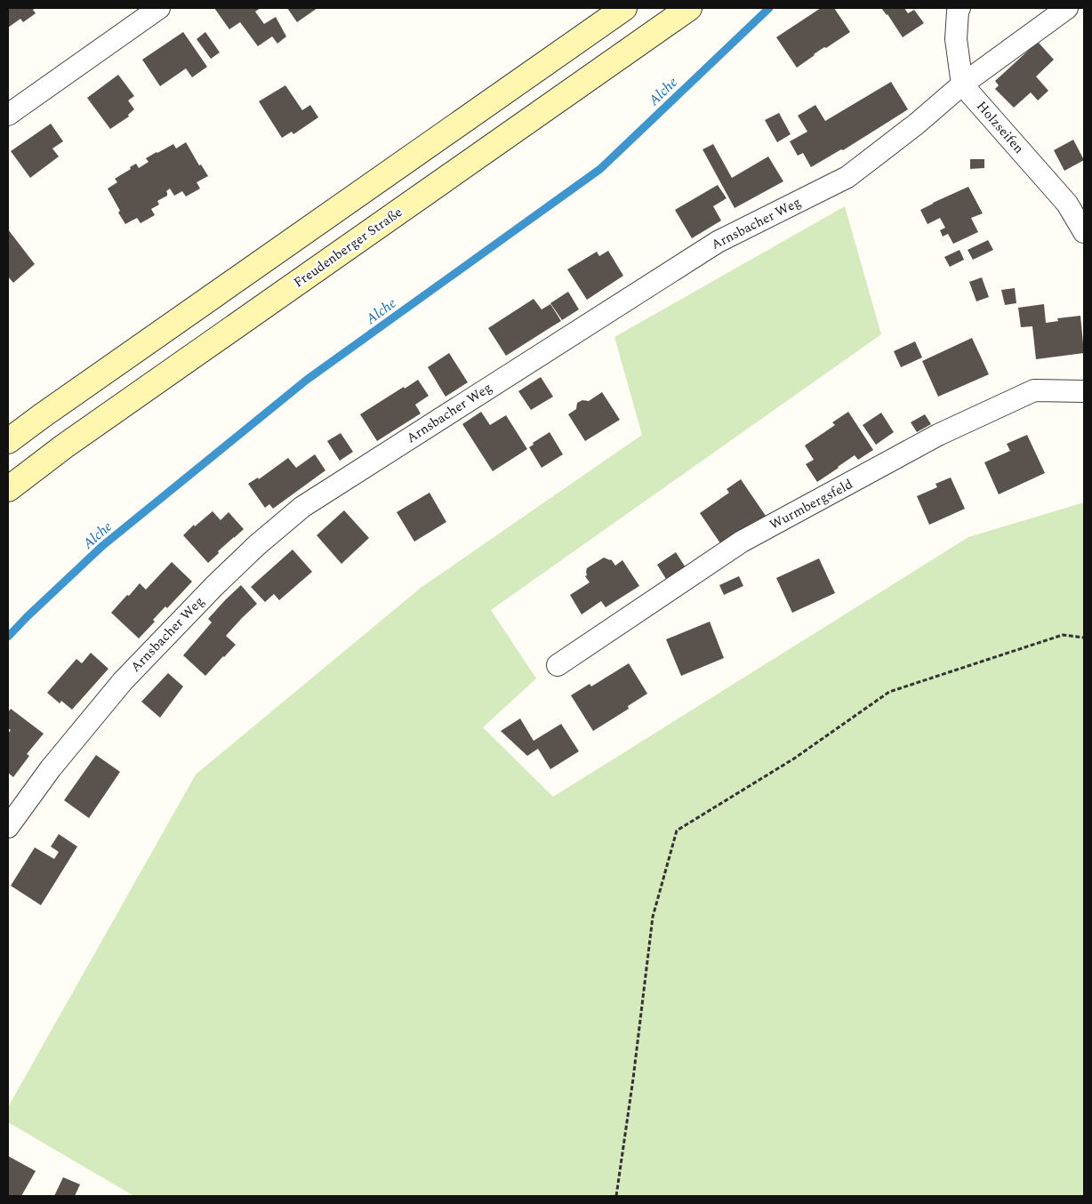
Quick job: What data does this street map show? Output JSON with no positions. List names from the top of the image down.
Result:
{
  "streets": {
    "main road": ["Freudenberger Straße"],
    "street": ["Holzseifen", "Arnsbacher Weg", "Wurmbergsfeld"]
  },
  "crossings": [
    ["Holzseifen", "Arnsbacher Weg"]
  ],
  "water": ["Alche"]
}
